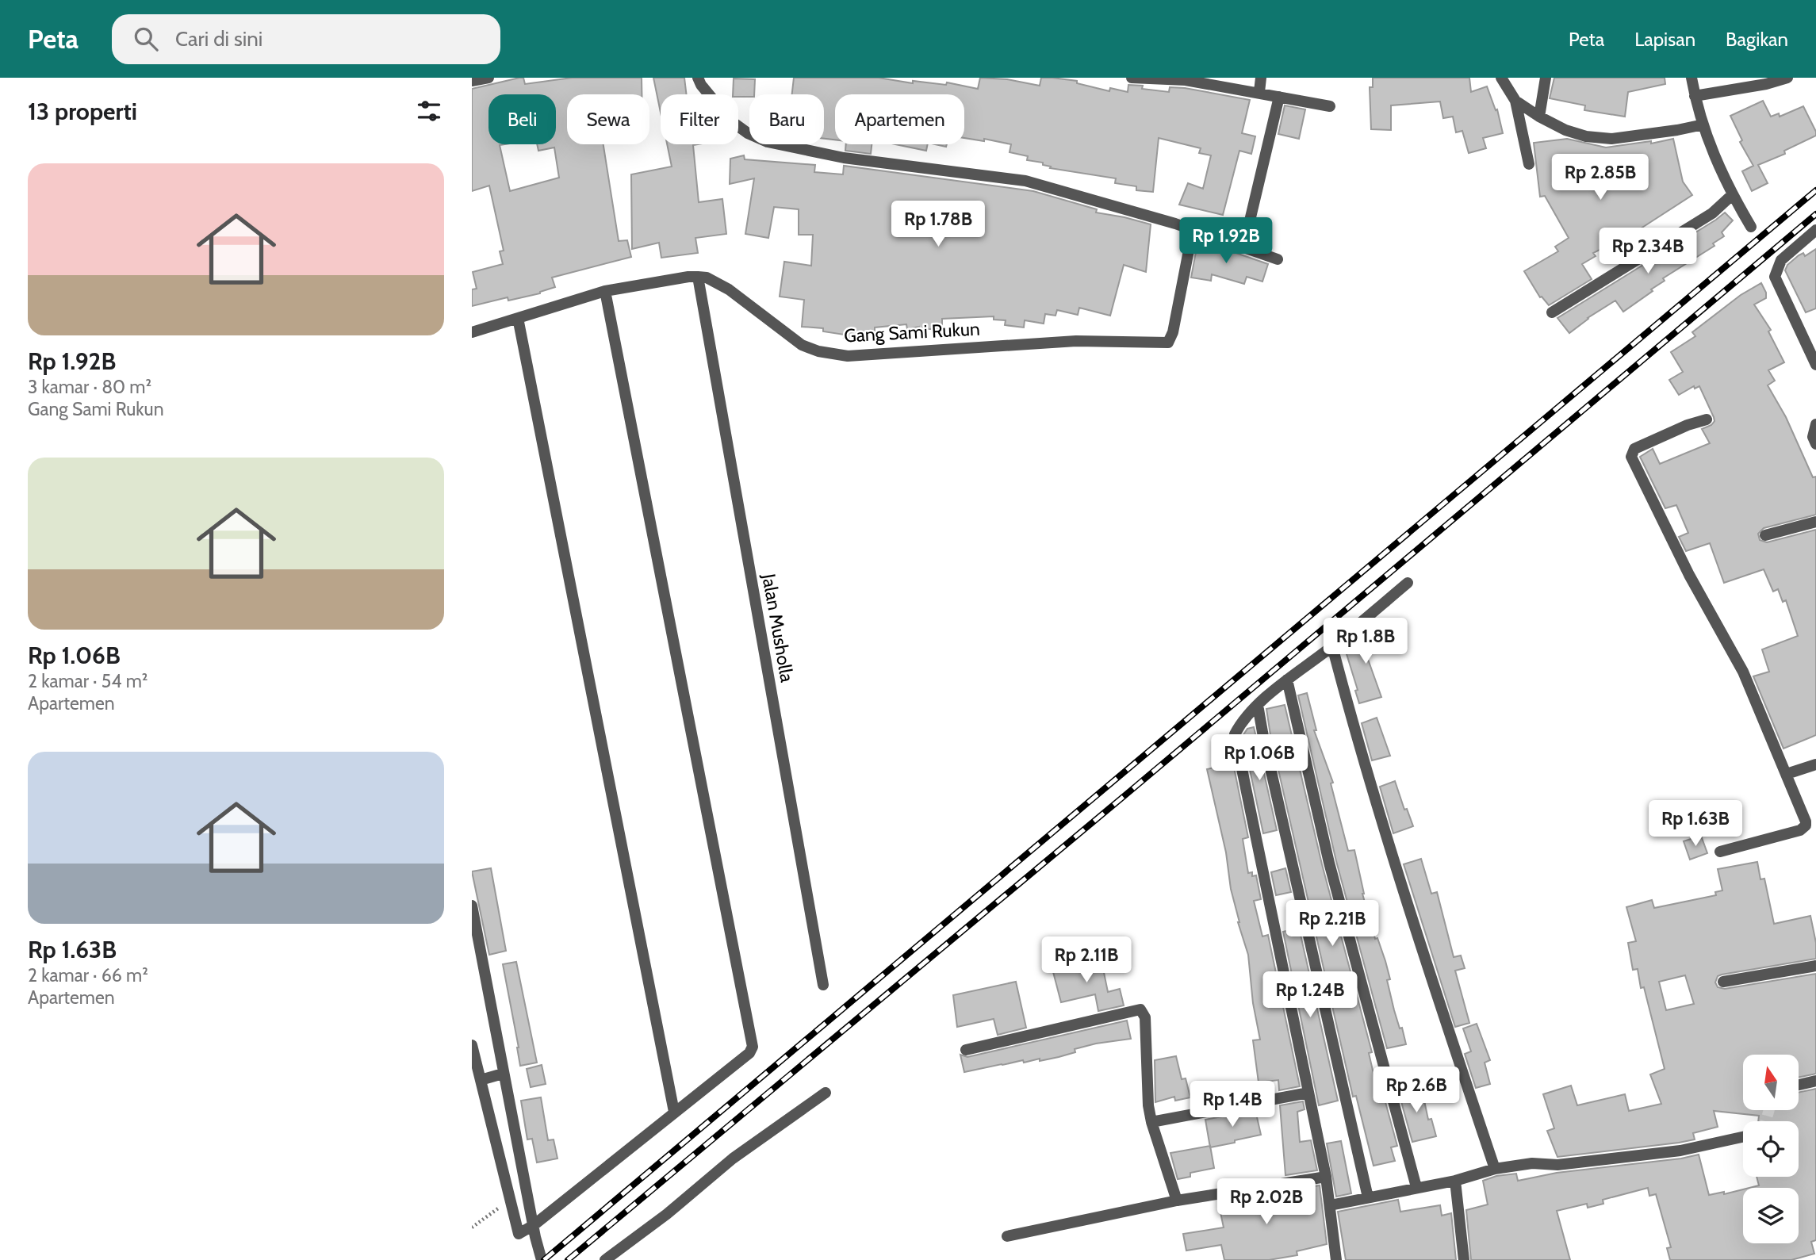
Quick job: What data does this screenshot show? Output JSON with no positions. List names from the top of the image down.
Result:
{
  "streets": {
    "street": ["Gang Sami Rukun", "Jalan Musholla"]
  },
  "crossings": [
    ["Gang Sami Rukun", "Jalan Musholla"]
  ],
  "north": "top",
  "page": {
    "header": "Peta",
    "search": "Cari di sini",
    "nav": ["Peta", "Lapisan", "Bagikan"],
    "heading": "13 properti",
    "chip": [
      "Beli",
      "Sewa",
      "Filter",
      "Baru",
      "Apartemen"
    ],
    "list": [
      {
        "name": "Rp 1.92B",
        "note": "3 kamar · 80 m² · Gang Sami Rukun"
      },
      {
        "name": "Rp 1.06B",
        "note": "2 kamar · 54 m² · Apartemen"
      },
      {
        "name": "Rp 1.63B",
        "note": "2 kamar · 66 m² · Apartemen"
      }
    ],
    "price": [
      "Rp 2.85B",
      "Rp 1.78B",
      "Rp 1.92B",
      "Rp 2.34B",
      "Rp 1.8B",
      "Rp 1.06B",
      "Rp 1.63B",
      "Rp 2.21B",
      "Rp 2.11B",
      "Rp 1.24B",
      "Rp 2.6B",
      "Rp 1.4B",
      "Rp 2.02B"
    ]
  }
}
